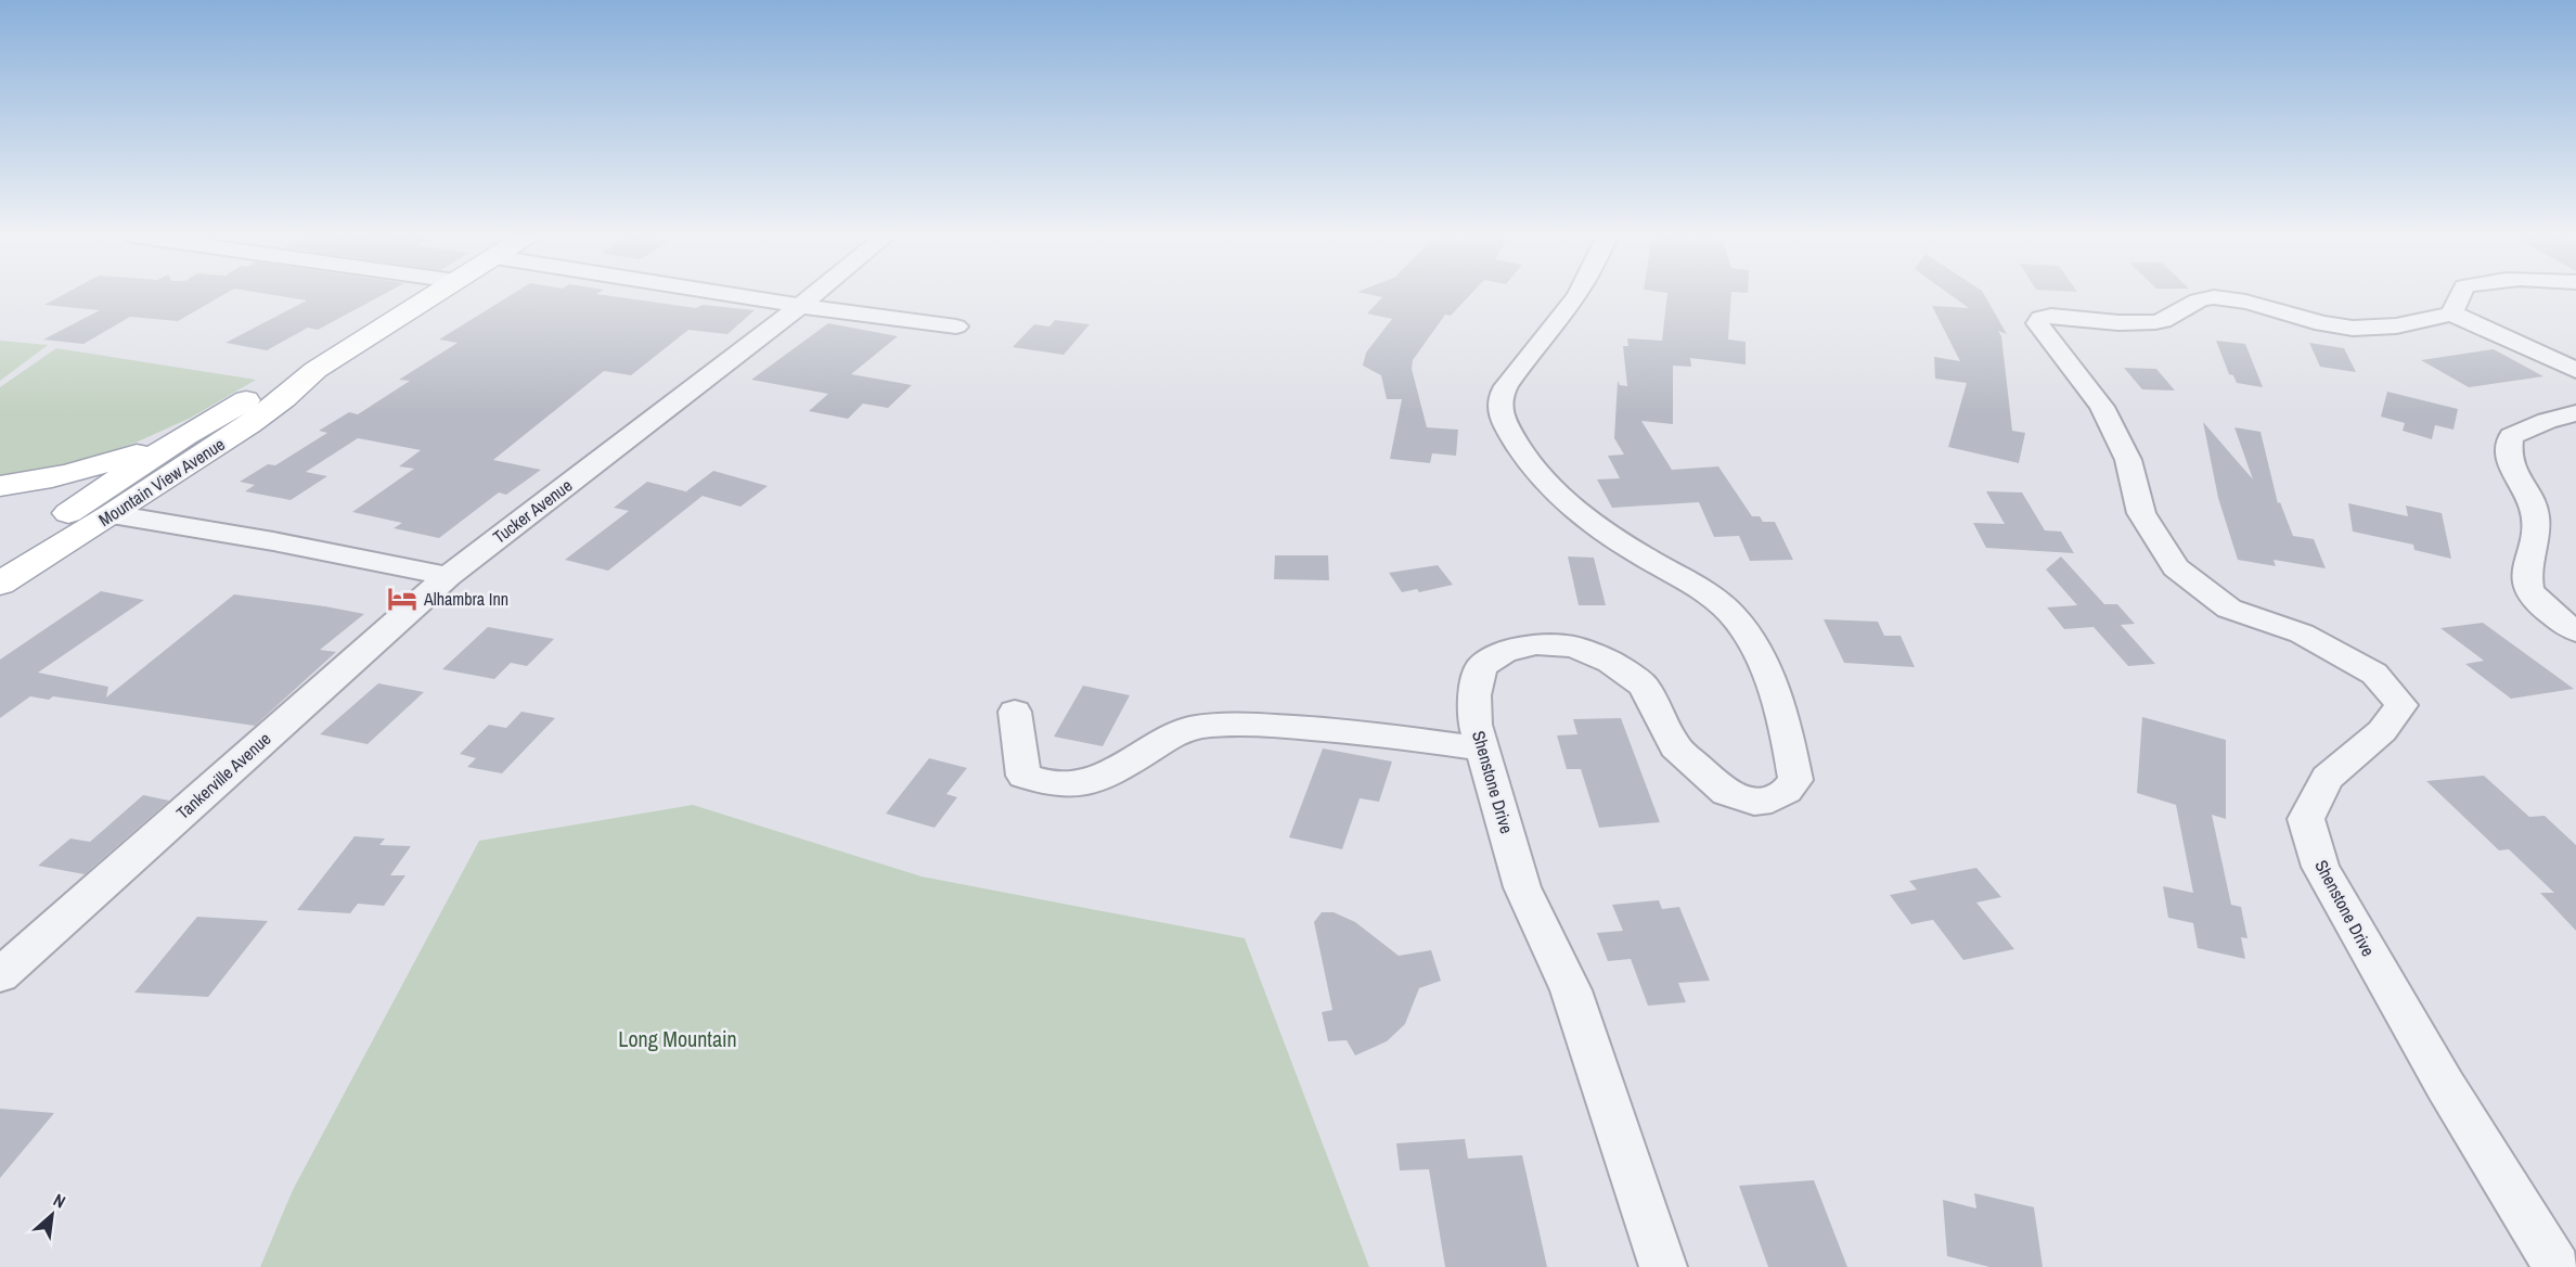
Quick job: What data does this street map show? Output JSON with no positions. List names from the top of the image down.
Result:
{
  "streets": {
    "main road": ["Mountain View Avenue"],
    "street": ["Tucker Avenue", "Tankerville Avenue", "Shenstone Drive"]
  },
  "crossings": [
    ["Tucker Avenue", "Tankerville Avenue"]
  ],
  "parks": ["Long Mountain"],
  "places": {
    "hotel": ["Alhambra Inn"]
  },
  "north": "top right"
}
